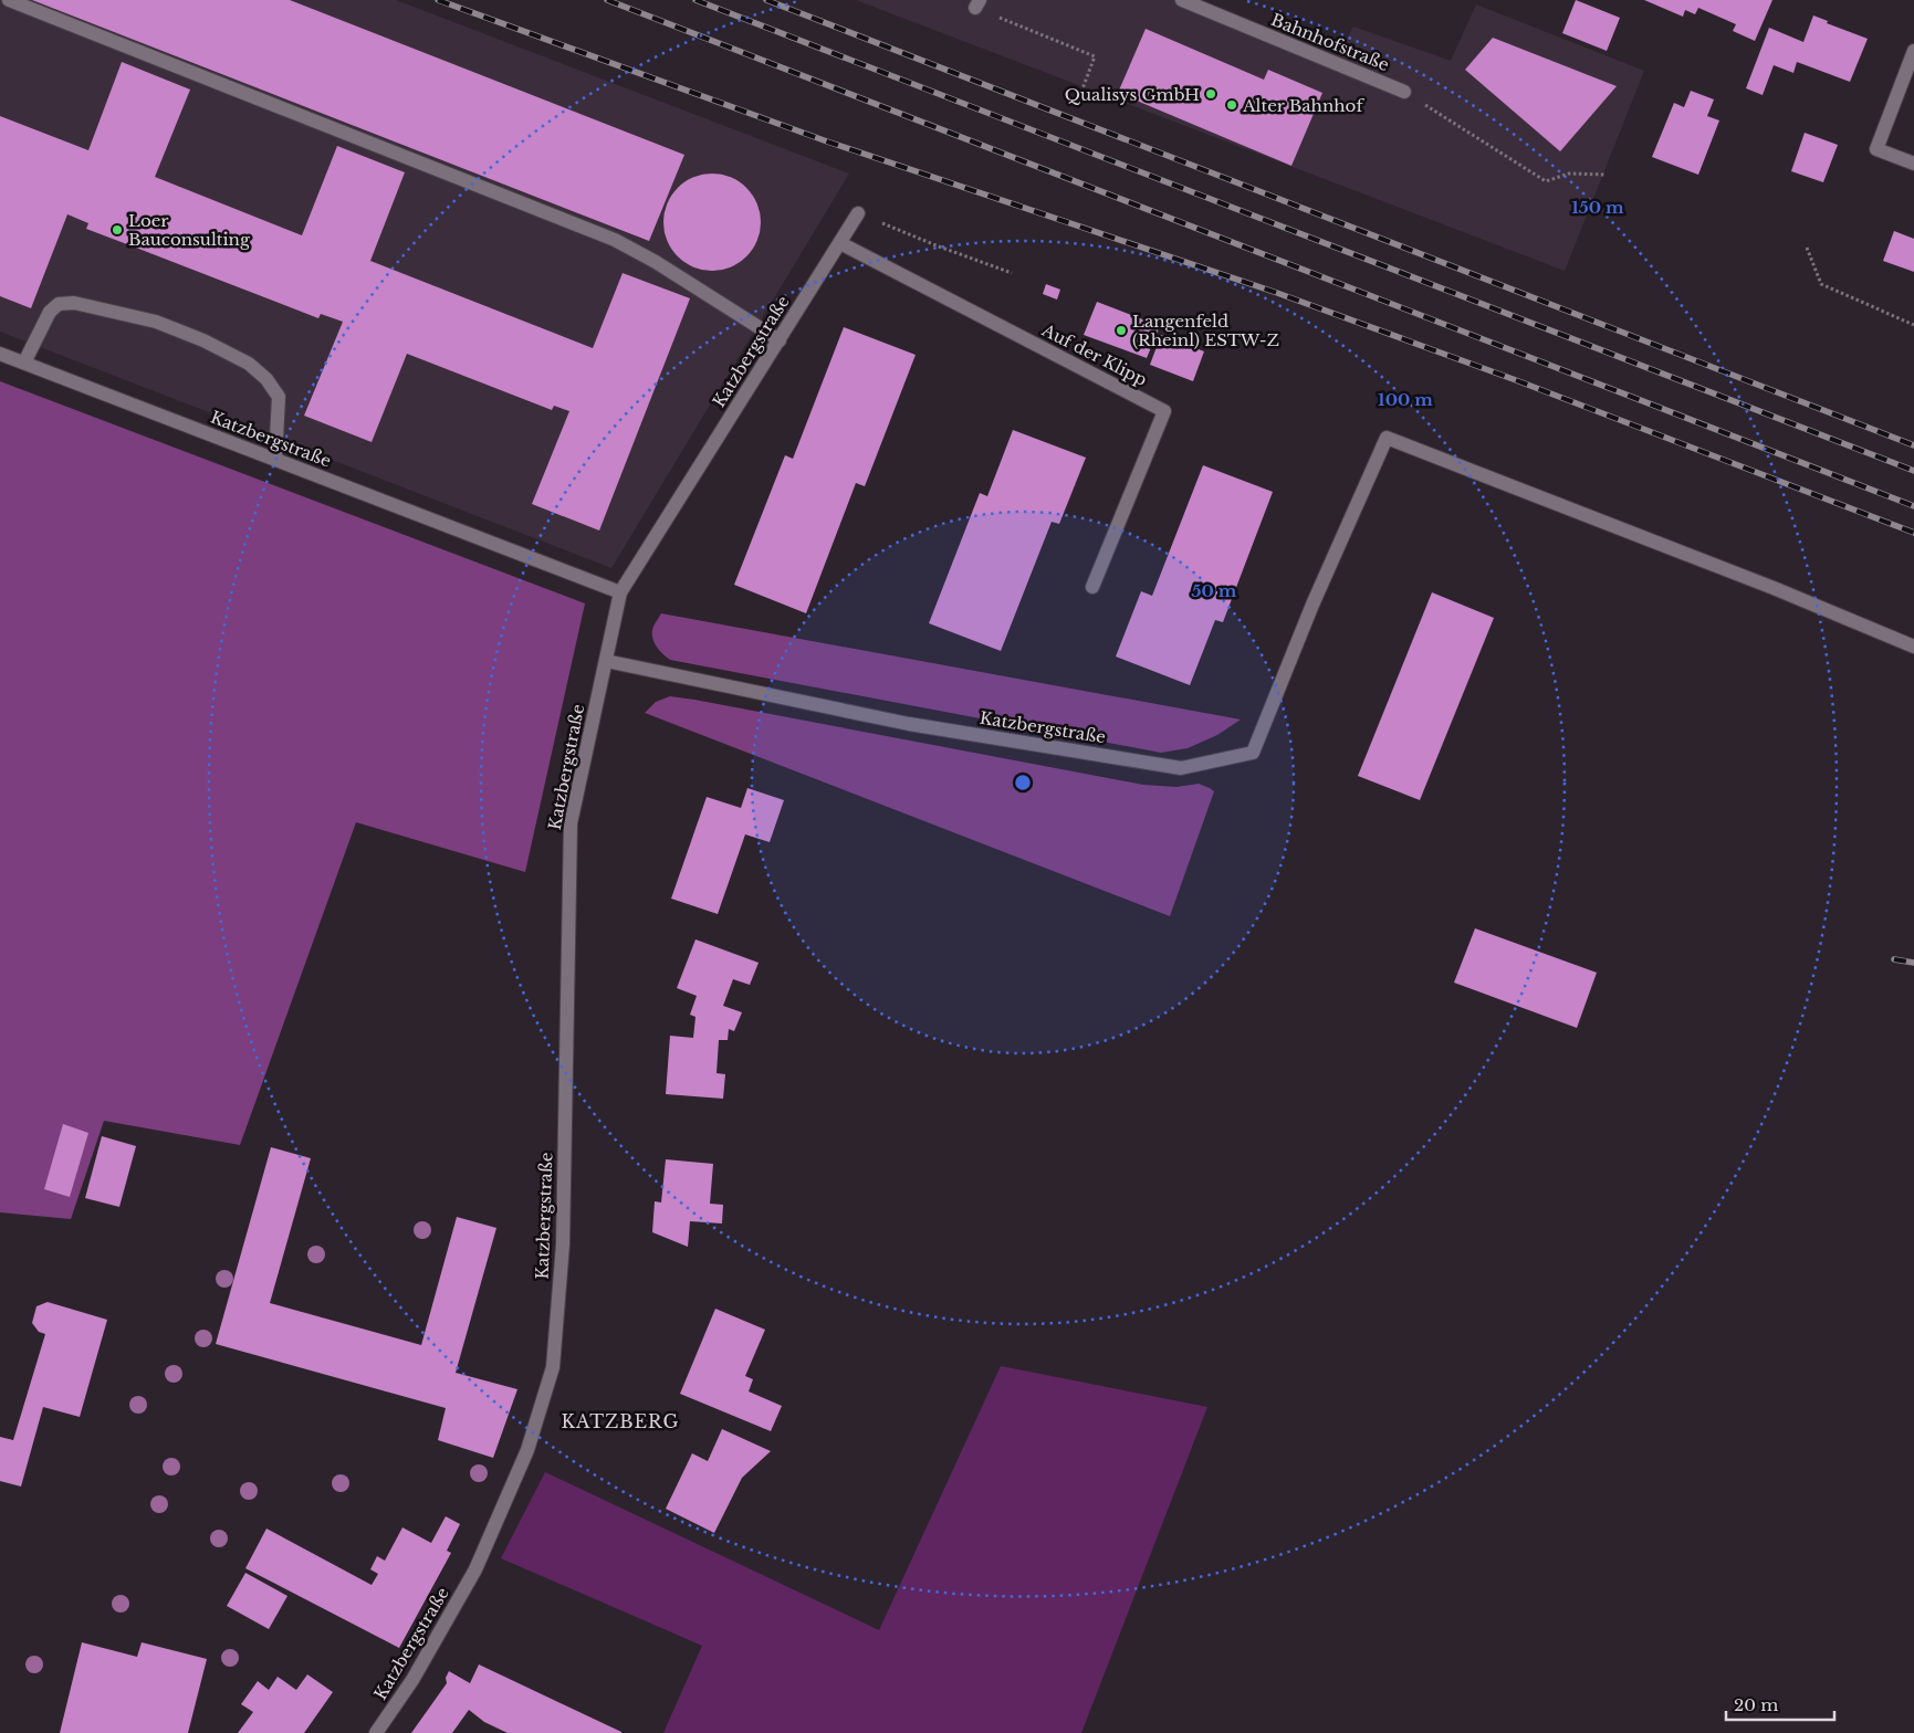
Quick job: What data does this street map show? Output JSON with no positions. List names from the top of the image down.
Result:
{
  "streets": {
    "street": ["Bahnhofstraße", "Katzbergstraße", "Auf der Klipp"]
  },
  "crossings": [
    ["Katzbergstraße", "Auf der Klipp"]
  ],
  "districts": ["KATZBERG"],
  "places": [
    "Qualisys GmbH",
    "Alter Bahnhof",
    "Loer Bauconsulting",
    "Langenfeld (Rheinl) ESTW-Z"
  ],
  "scale_bar": "20 m",
  "rings": ["150 m", "100 m", "50 m"]
}
